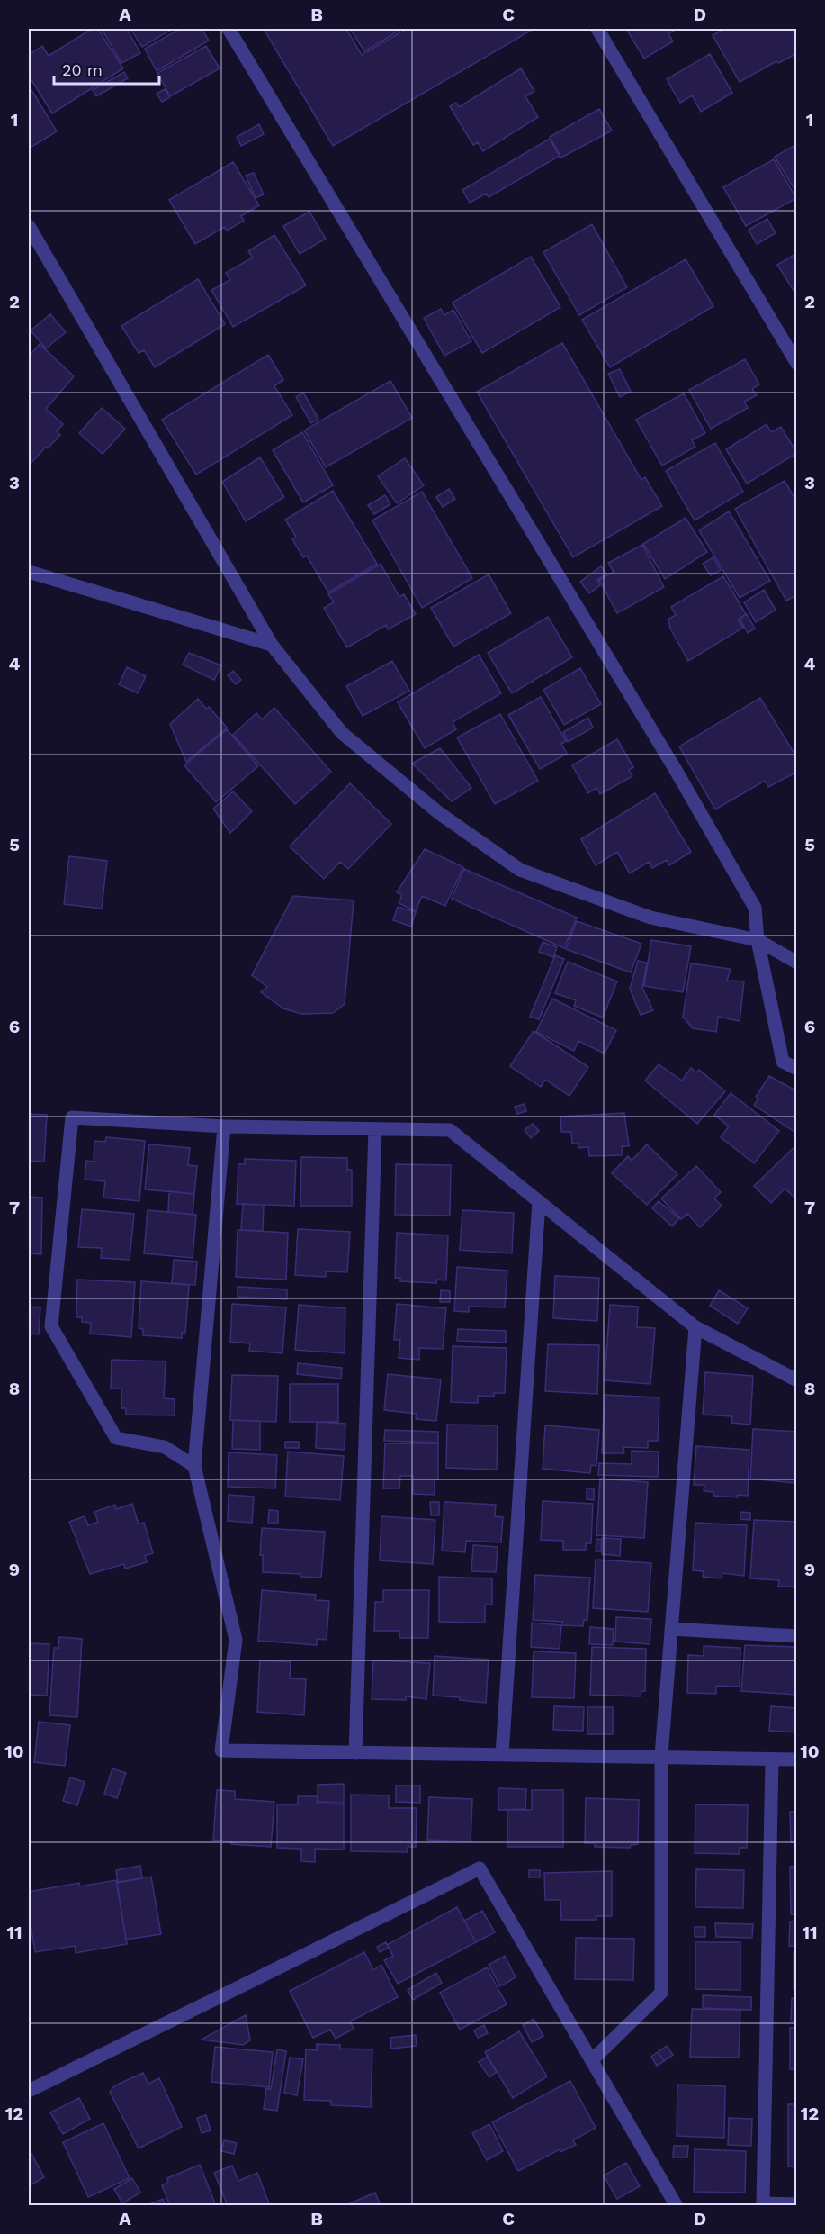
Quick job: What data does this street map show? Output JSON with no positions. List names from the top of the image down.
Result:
{
  "scale_bar": "20 m",
  "grid": {
    "columns": [
      "A",
      "B",
      "C",
      "D"
    ],
    "rows": [
      "1",
      "2",
      "3",
      "4",
      "5",
      "6",
      "7",
      "8",
      "9",
      "10",
      "11",
      "12"
    ]
  }
}
